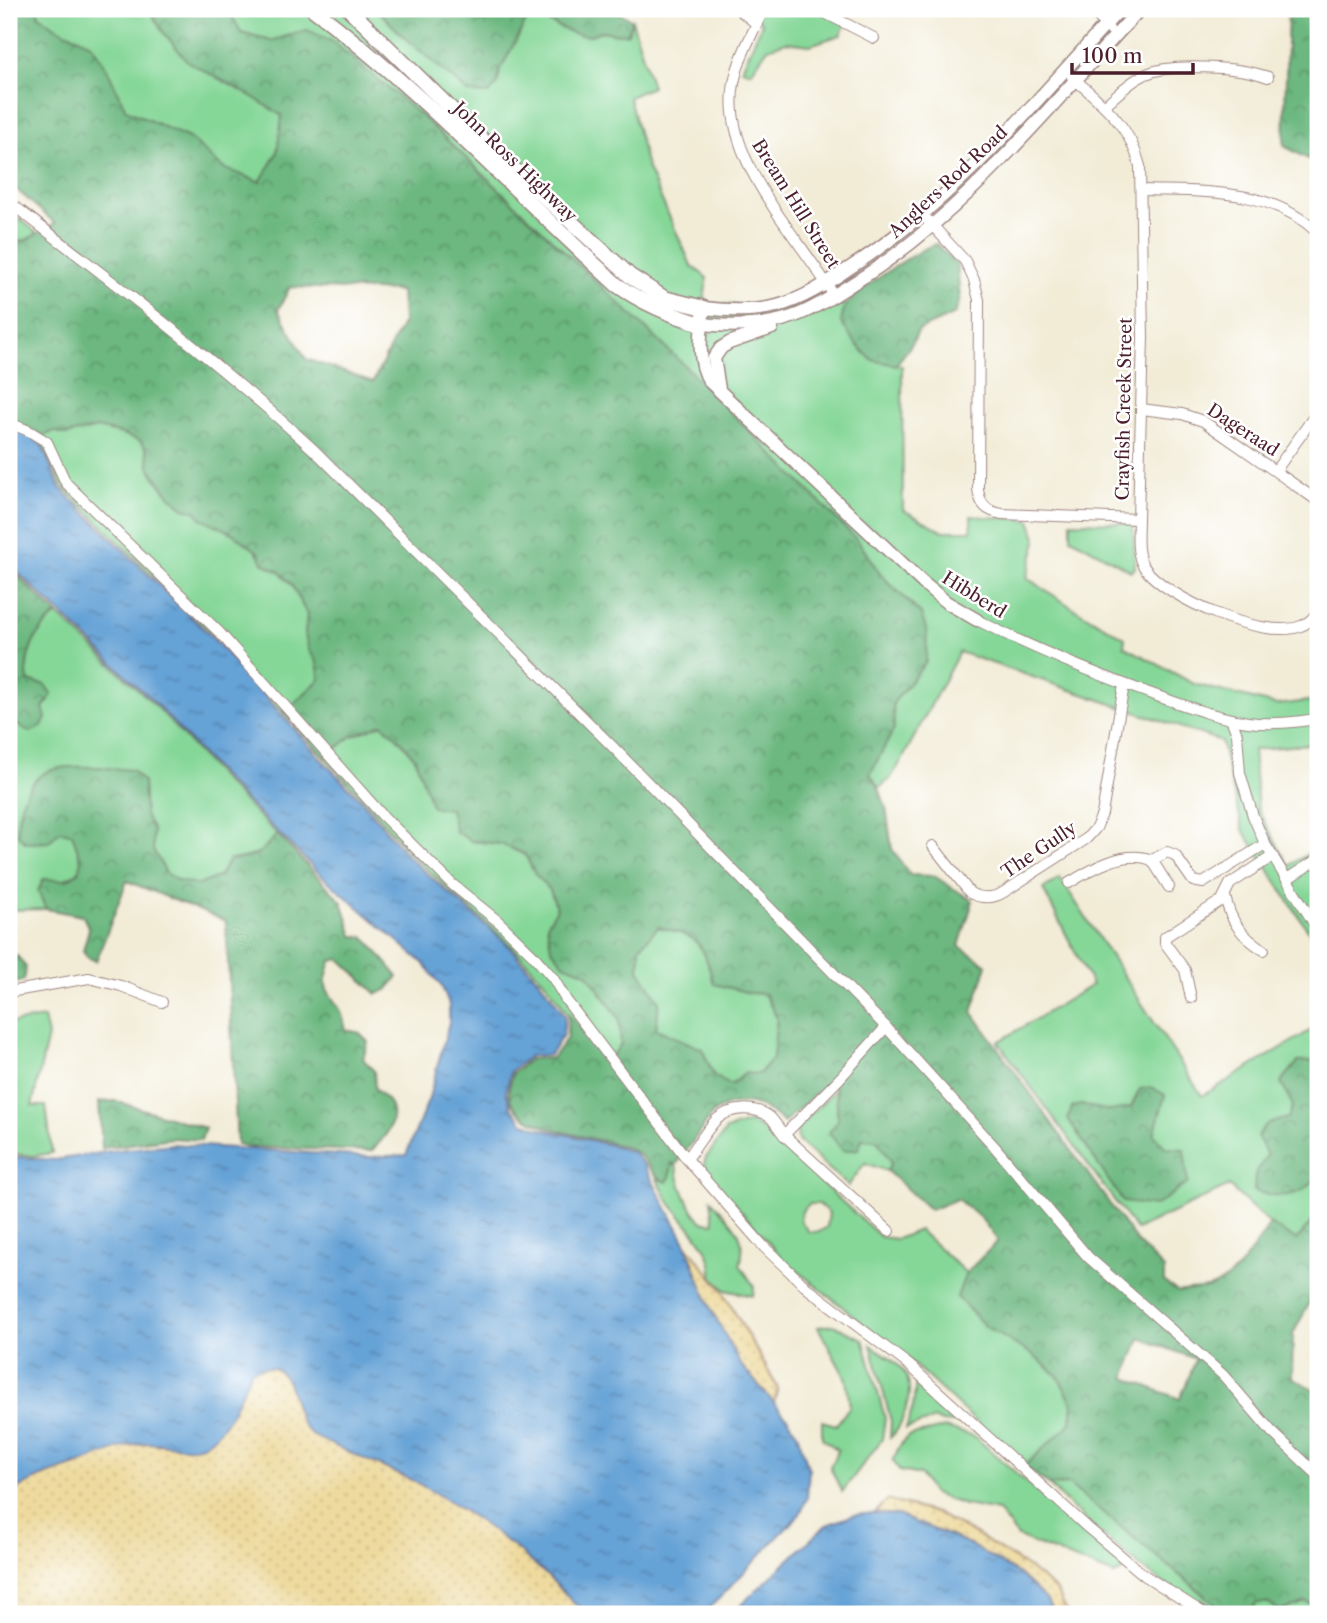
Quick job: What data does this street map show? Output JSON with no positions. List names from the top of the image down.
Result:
{
  "streets": {
    "main road": ["John Ross Highway"],
    "street": [
      "Anglers Rod Road",
      "Bream Hill Street",
      "Crayfish Creek Street",
      "Dageraad",
      "Hibberd",
      "The Gully"
    ]
  },
  "crossings": [
    ["John Ross Highway", "Anglers Rod Road"],
    ["John Ross Highway", "Hibberd"],
    ["Anglers Rod Road", "Bream Hill Street"],
    ["Anglers Rod Road", "Crayfish Creek Street"],
    ["Anglers Rod Road", "Hibberd"],
    ["Crayfish Creek Street", "Dageraad"],
    ["Hibberd", "The Gully"]
  ],
  "scale_bar": "100 m"
}
